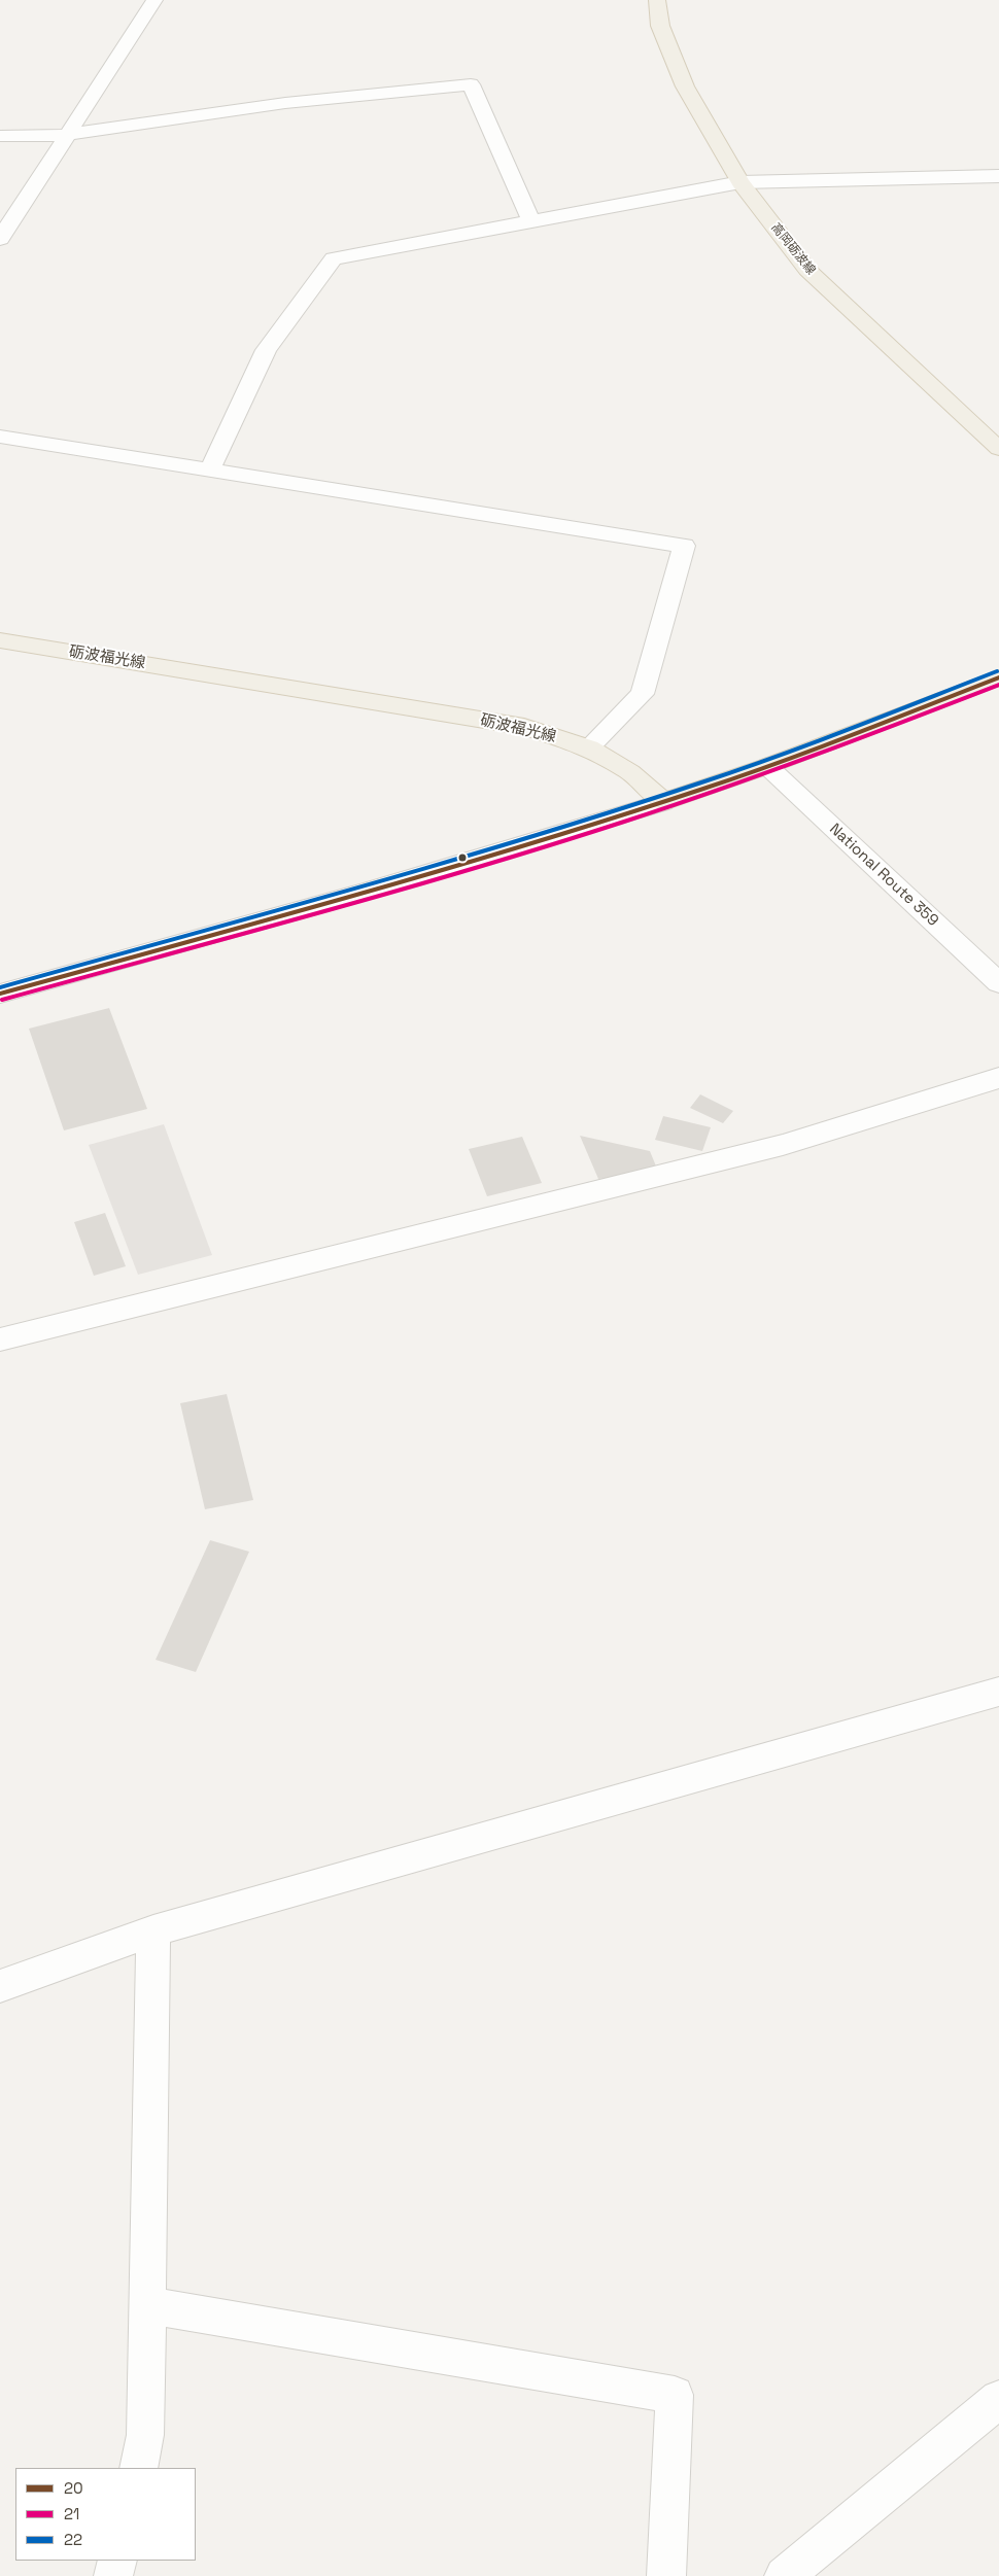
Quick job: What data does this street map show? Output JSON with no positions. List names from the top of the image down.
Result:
{
  "streets": {
    "main road": ["高岡砺波線", "砺波福光線"],
    "street": ["National Route 359"]
  },
  "lines": ["transit line 22", "transit line 20", "transit line 21"],
  "legend": ["20", "21", "22"]
}
